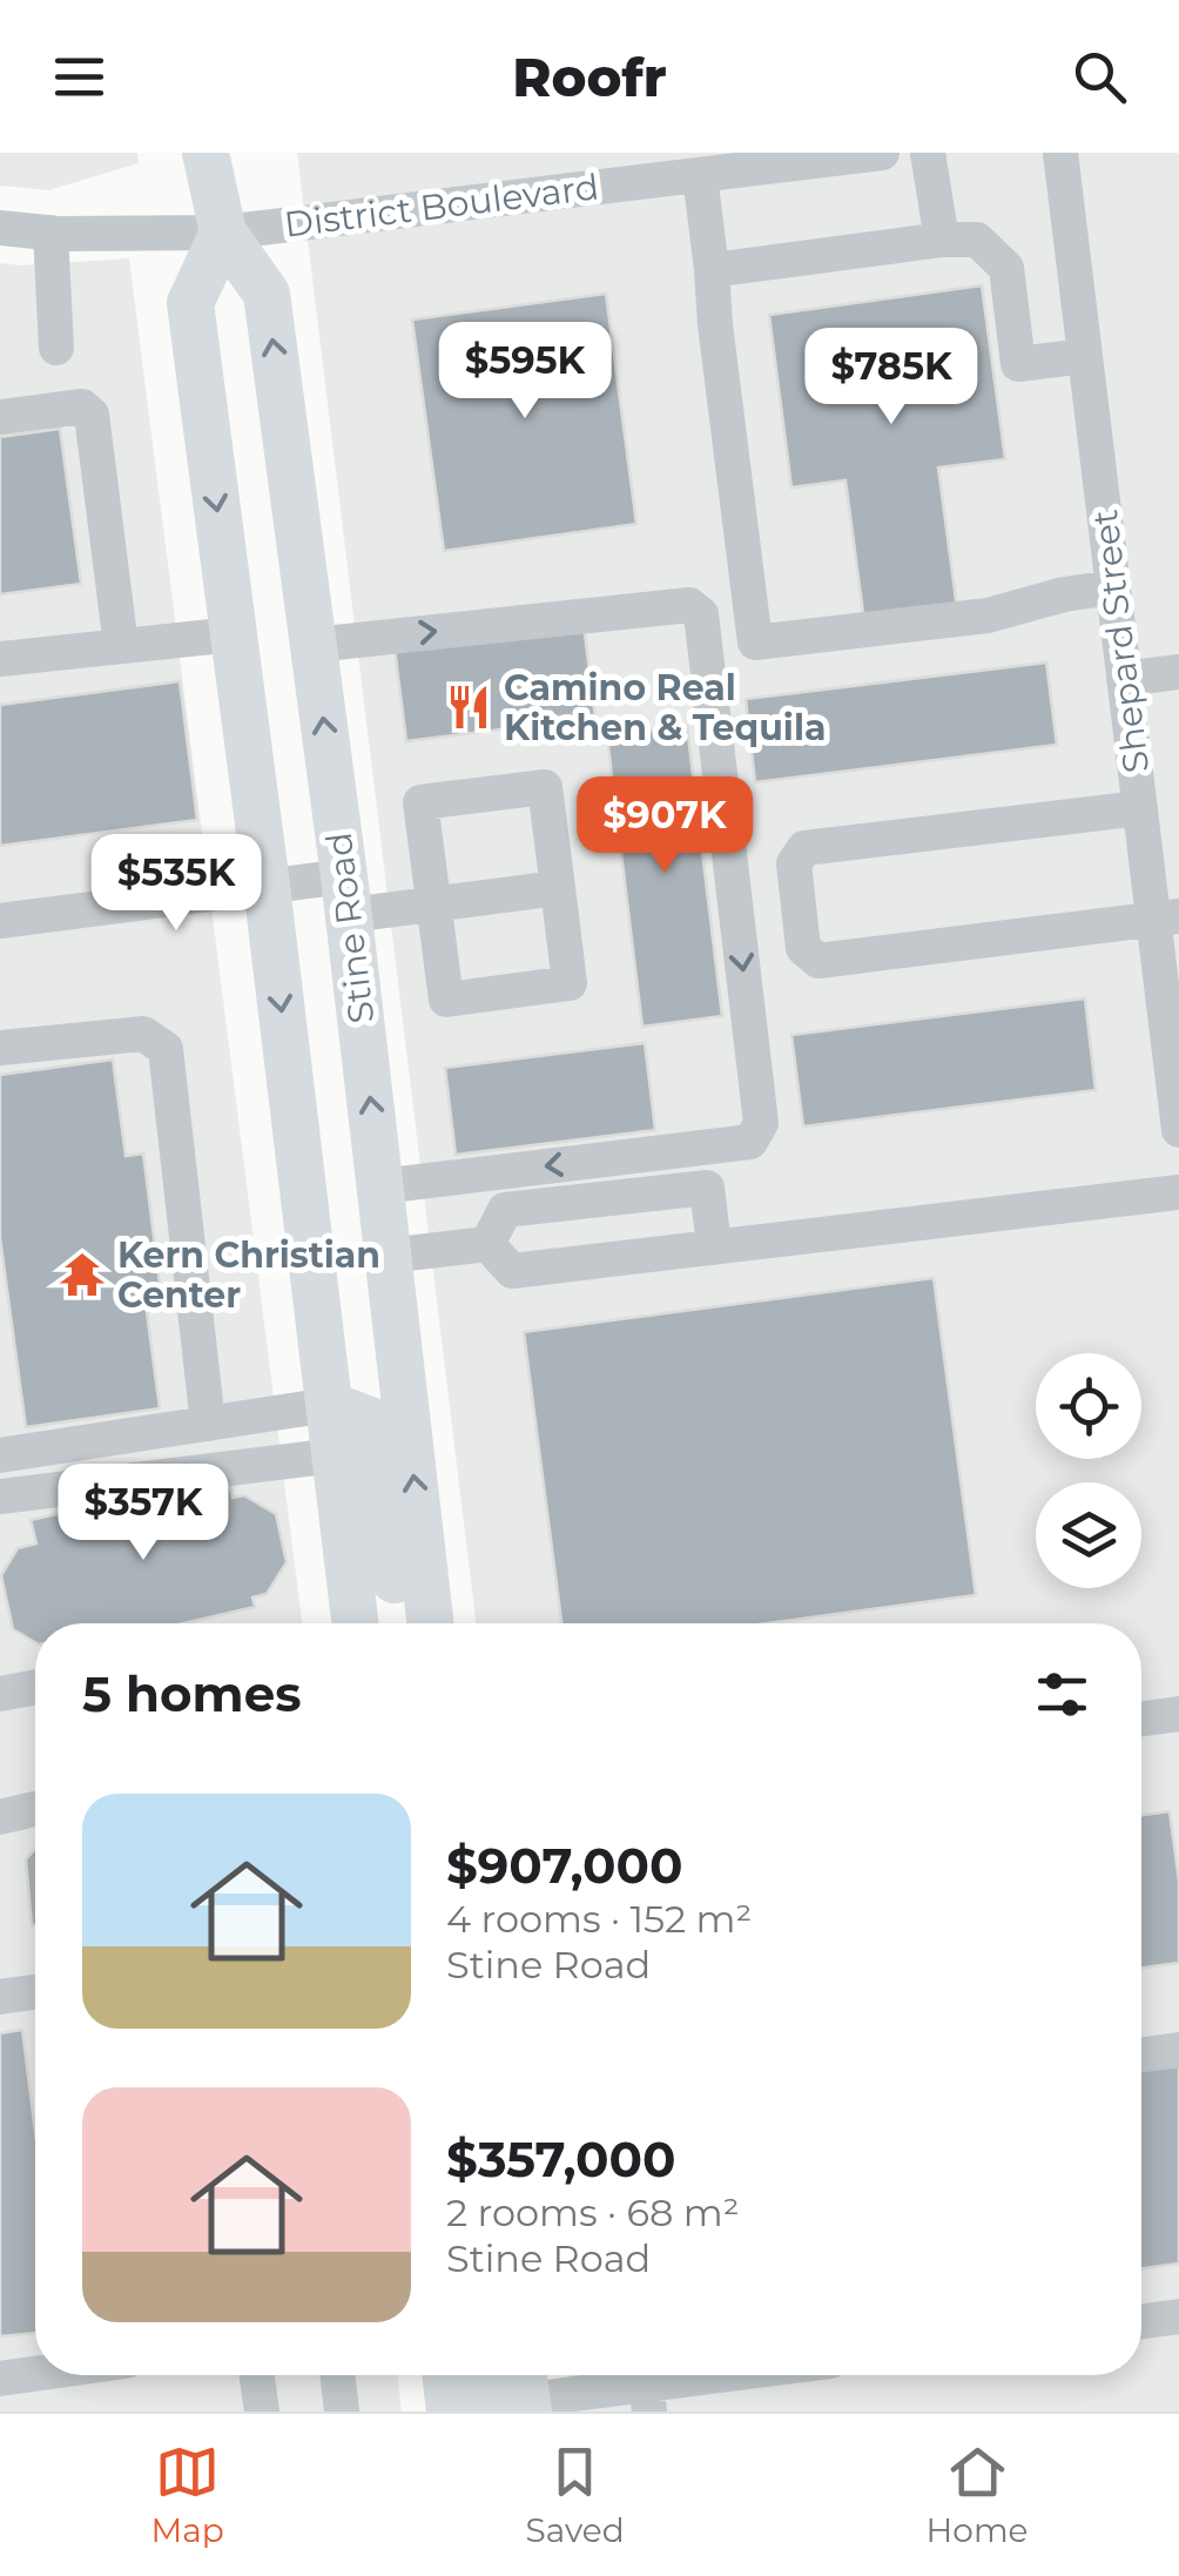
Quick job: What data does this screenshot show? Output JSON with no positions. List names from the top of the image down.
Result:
{
  "streets": {
    "main road": ["Stine Road"],
    "street": ["District Boulevard", "Shepard Street"]
  },
  "crossings": [
    ["District Boulevard", "Stine Road"]
  ],
  "places": {
    "restaurant": ["Camino Real Kitchen & Tequila"],
    "temple": ["Kern Christian Center"]
  },
  "page": {
    "header": "Roofr",
    "price": [
      "$595K",
      "$785K",
      "$907K",
      "$535K",
      "$357K"
    ],
    "heading": "5 homes",
    "list": [
      {
        "name": "$907,000",
        "note": "4 rooms · 152 m² · Stine Road"
      },
      {
        "name": "$357,000",
        "note": "2 rooms · 68 m² · Stine Road"
      }
    ],
    "tabs": ["Map", "Saved", "Home"]
  }
}
